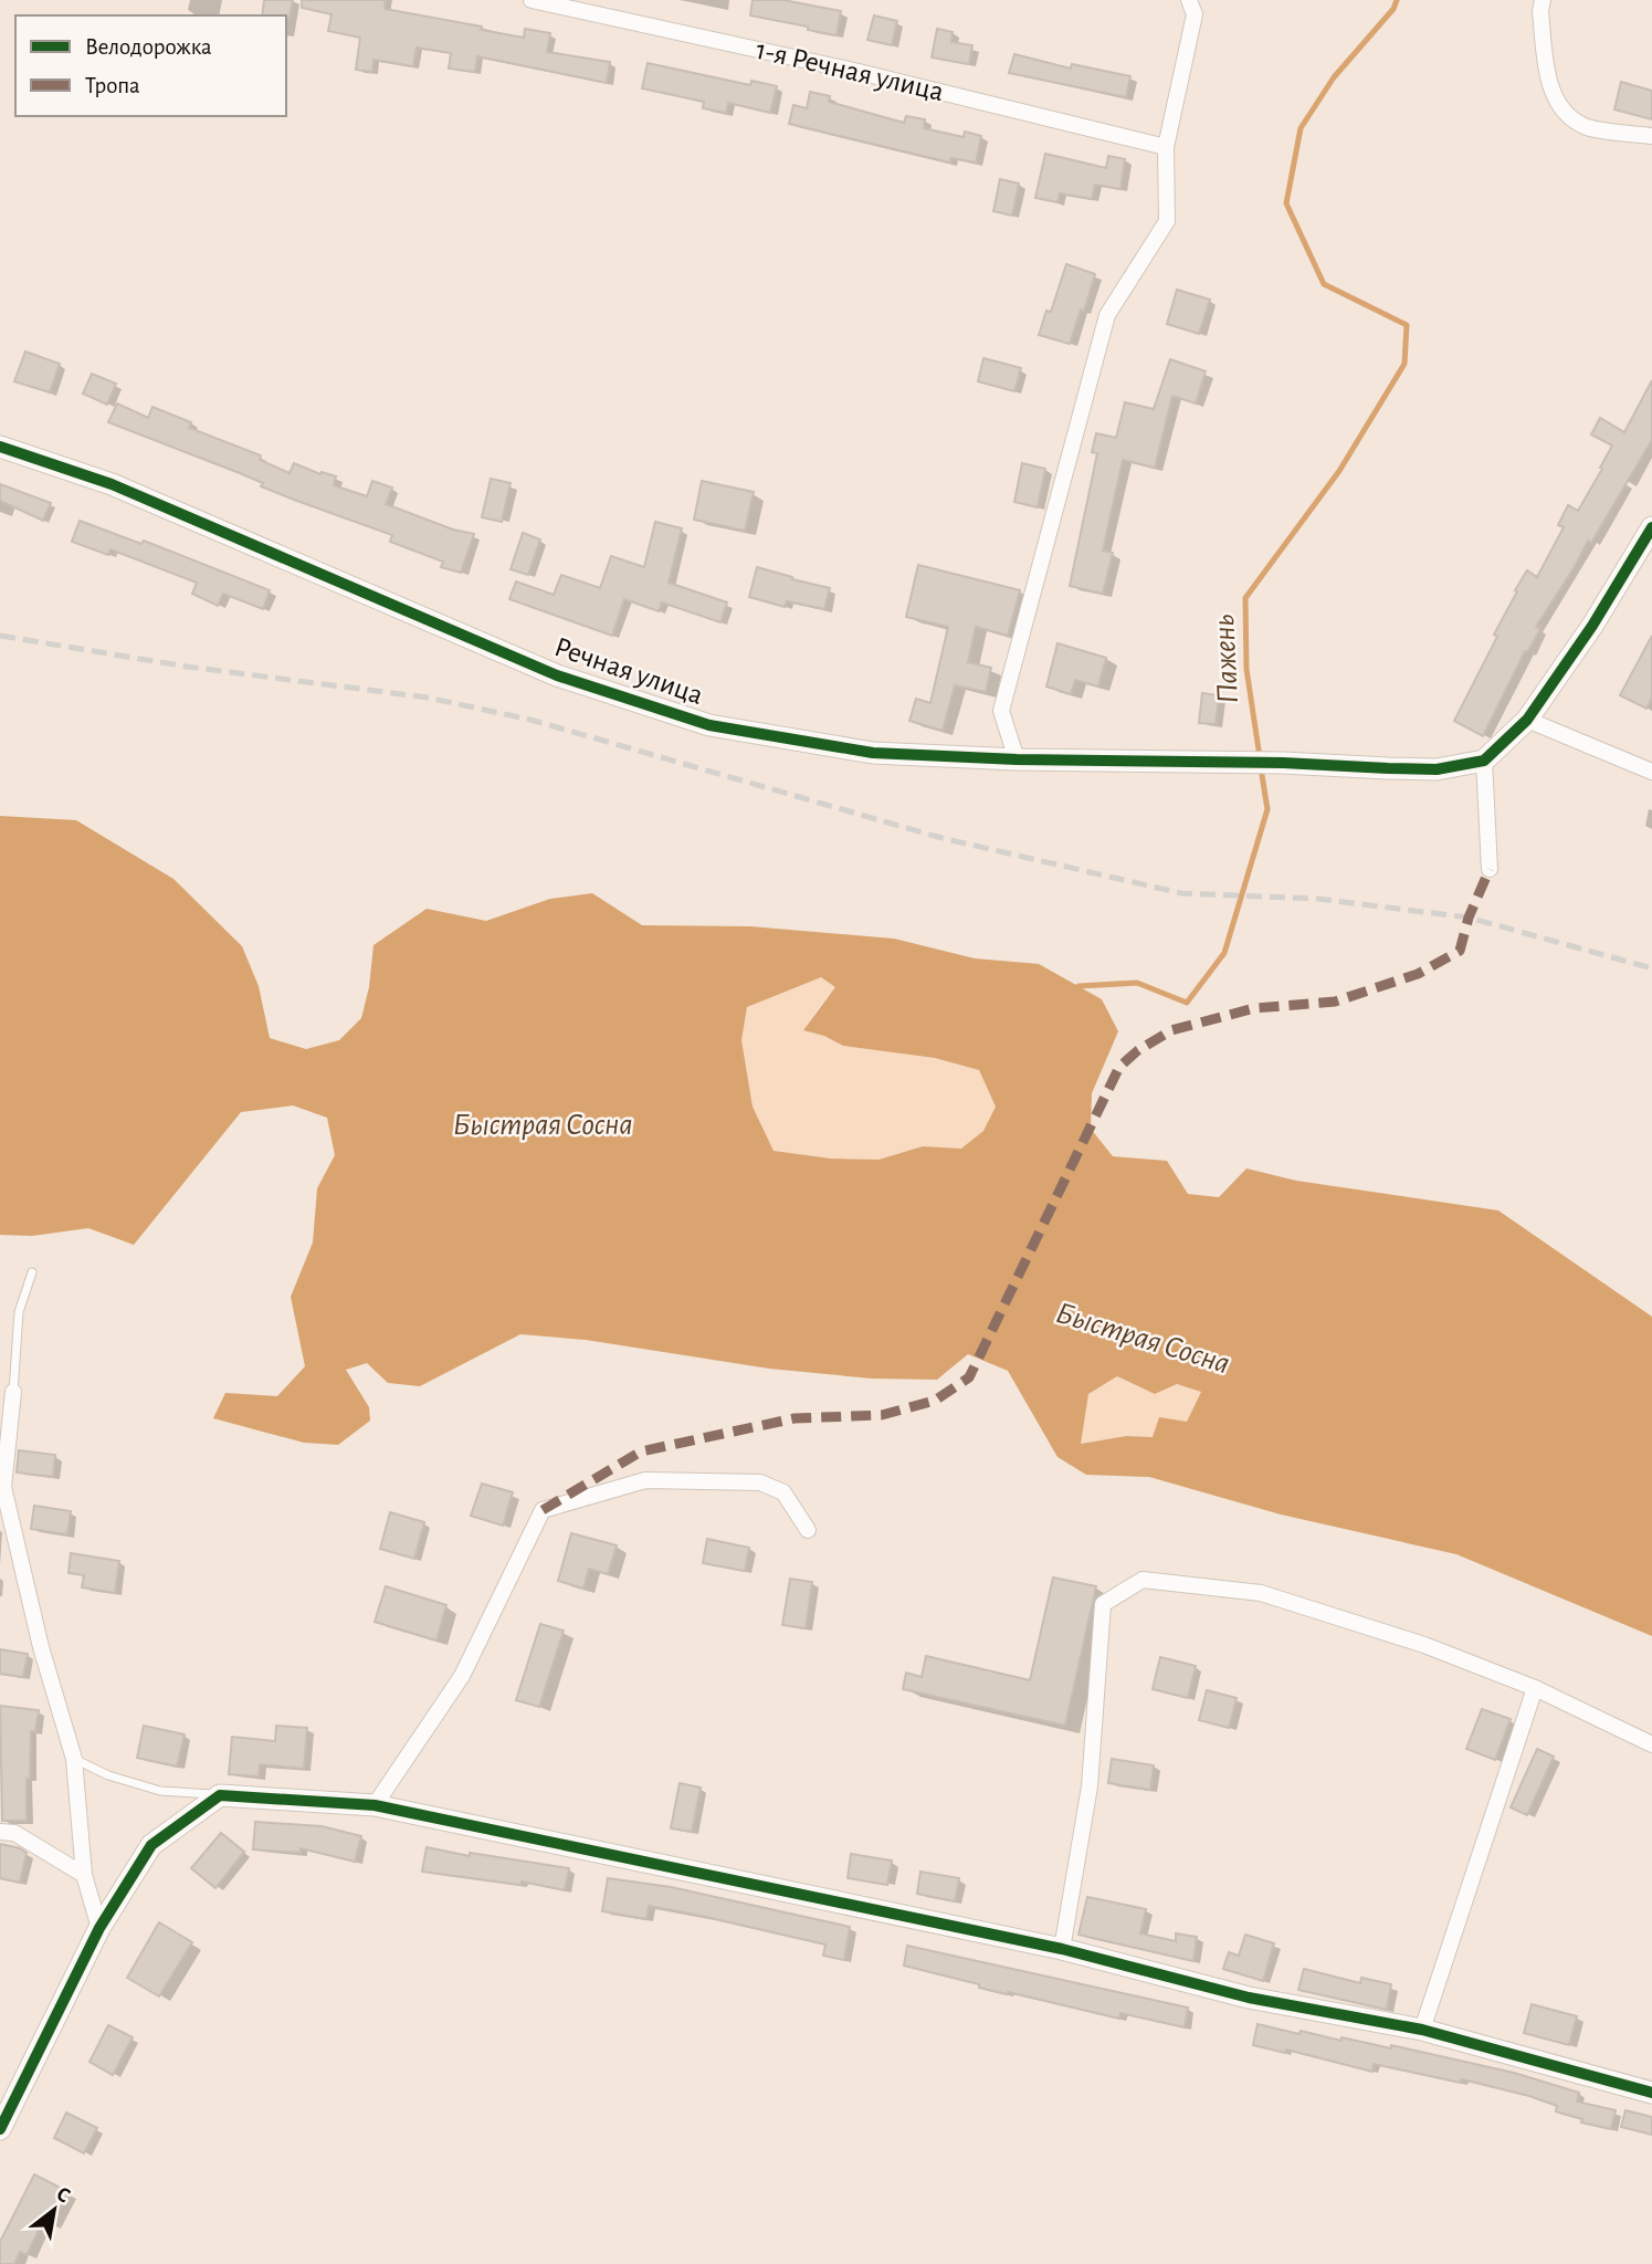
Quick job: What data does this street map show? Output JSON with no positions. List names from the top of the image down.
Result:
{
  "streets": {
    "street": ["1-я Речная улица", "Речная улица"]
  },
  "water": ["Пажень", "Быстрая Сосна"],
  "legend": ["Велодорожка", "Тропа"],
  "north": "top right"
}
